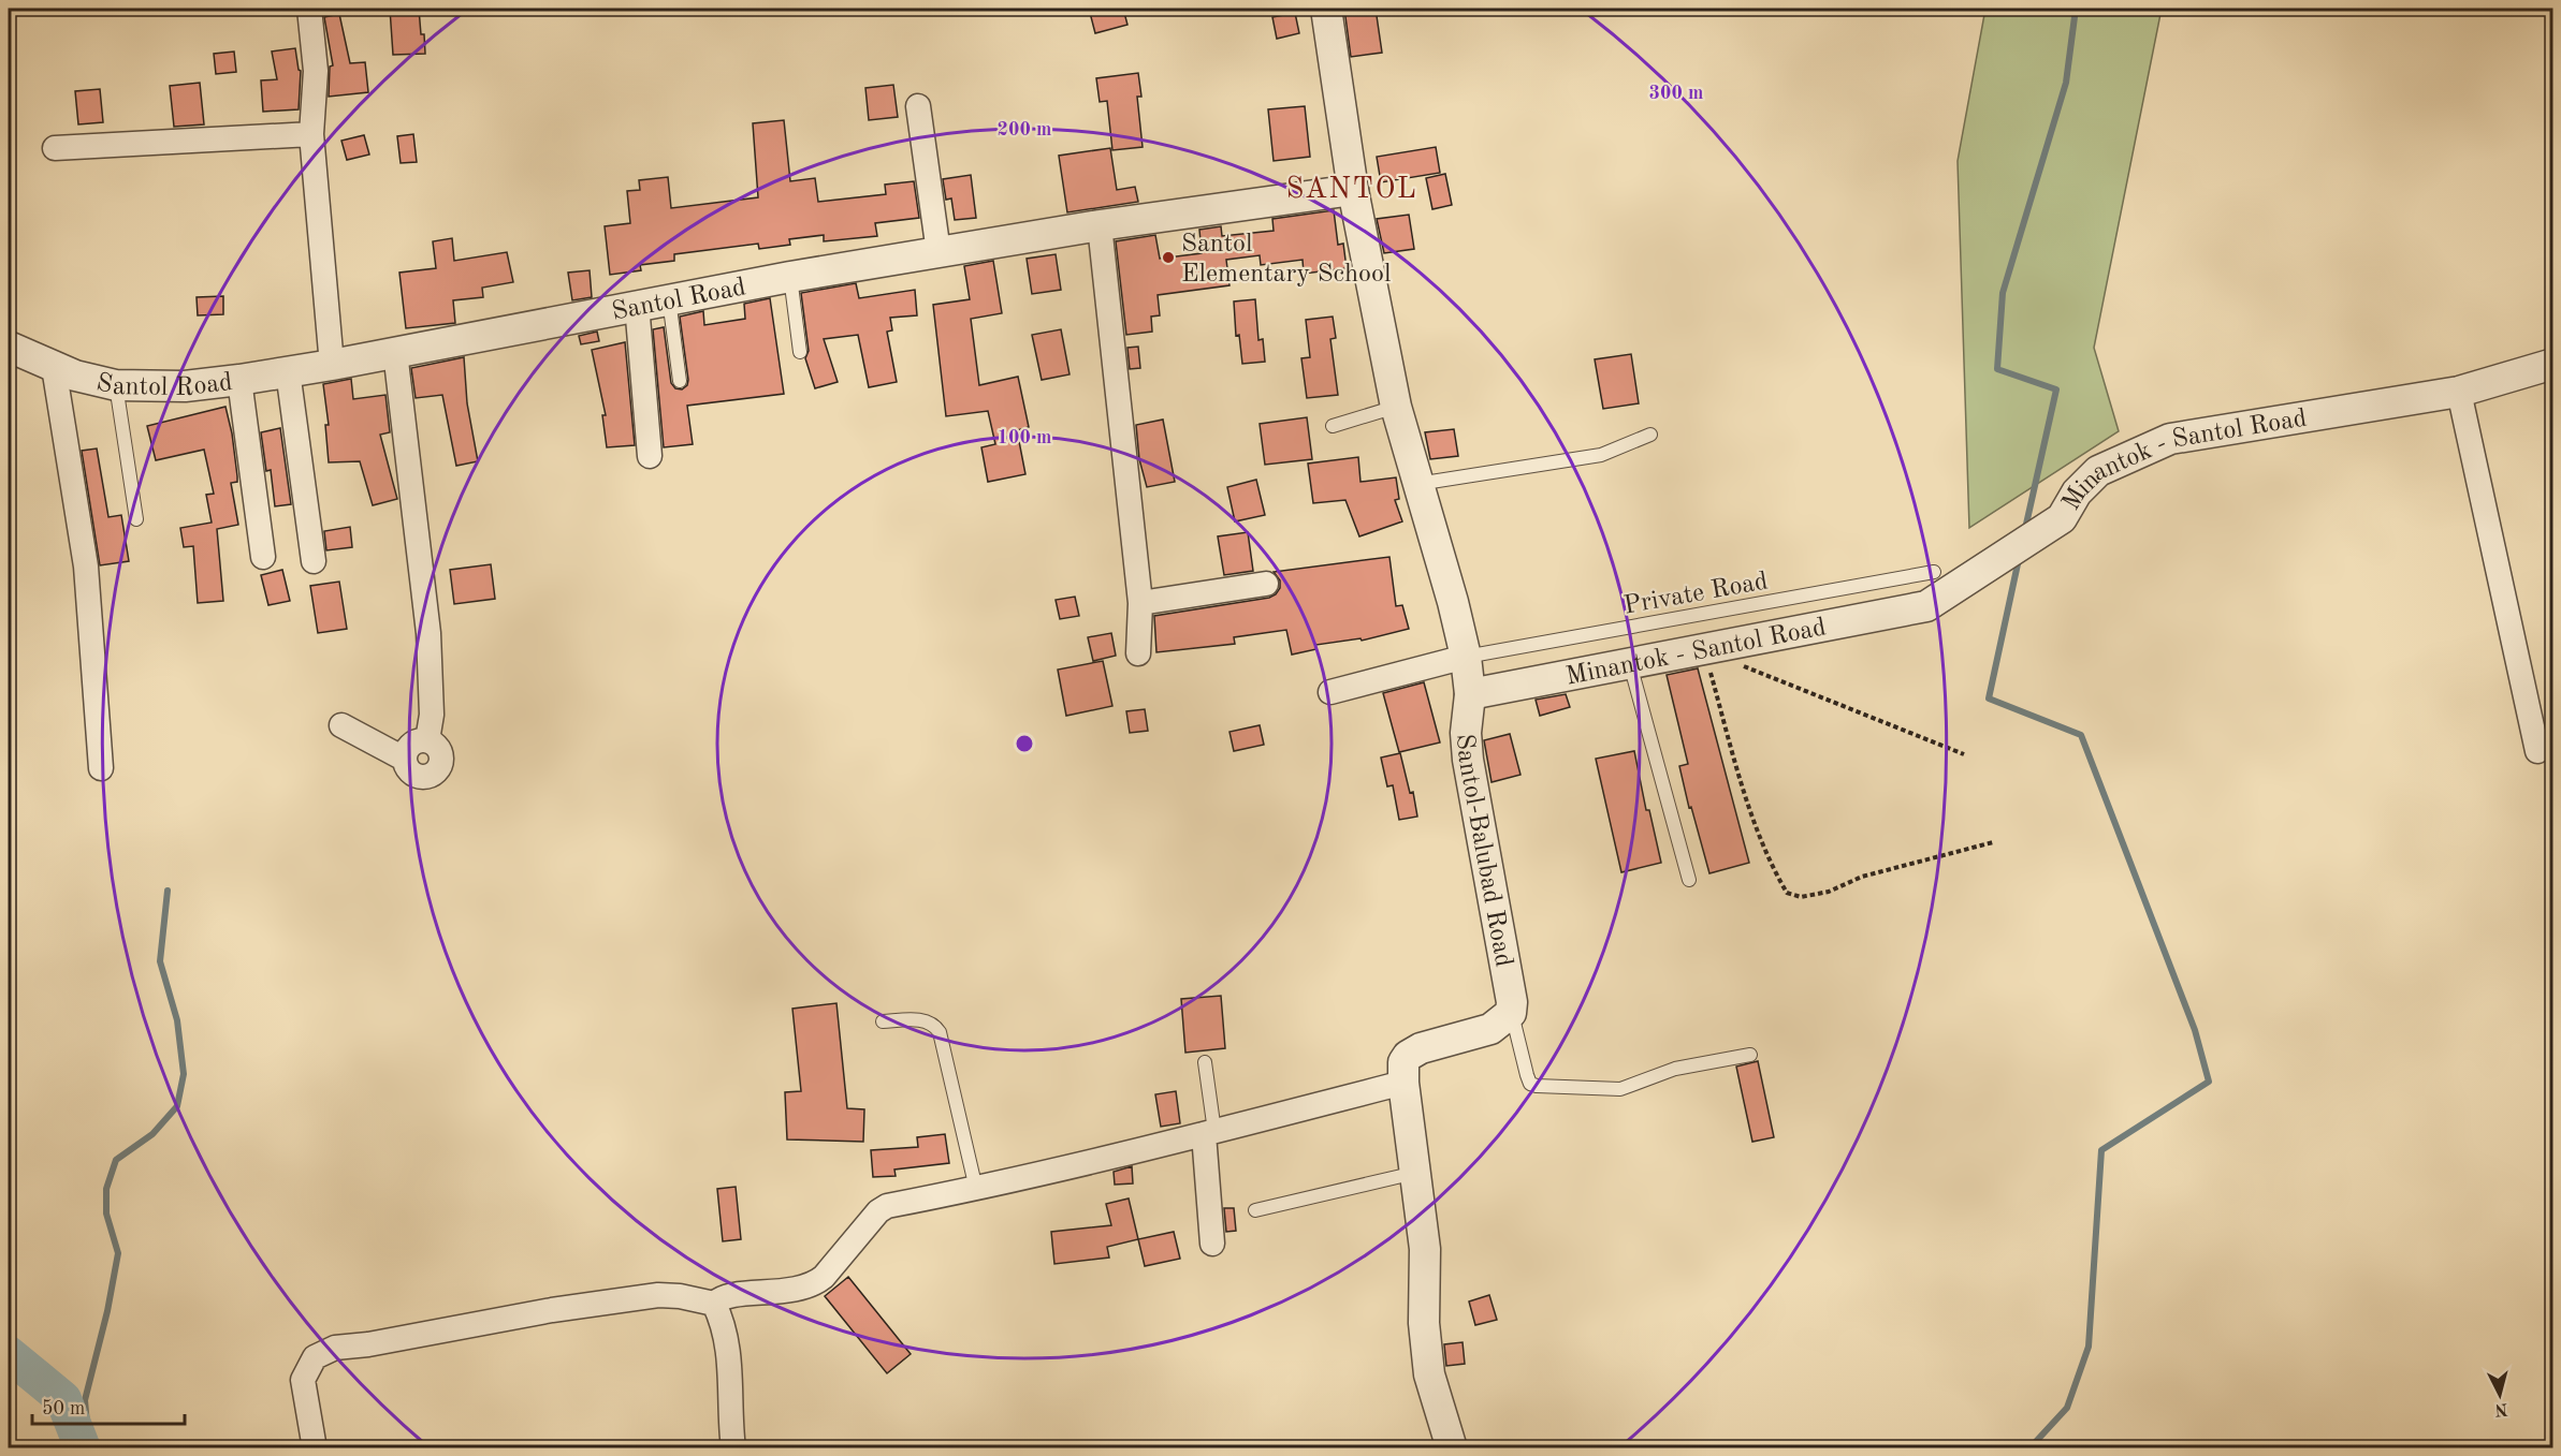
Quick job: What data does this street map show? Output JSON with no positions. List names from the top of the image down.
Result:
{
  "streets": {
    "street": ["Santol Road", "Minantok - Santol Road", "Santol-Balubad Road"],
    "lane": ["Private Road"]
  },
  "crossings": [
    ["Santol Road", "Santol-Balubad Road"],
    ["Minantok - Santol Road", "Santol-Balubad Road"],
    ["Private Road", "Santol-Balubad Road"]
  ],
  "districts": ["SANTOL"],
  "places": ["Santol Elementary School"],
  "scale_bar": "50 m",
  "north": "bottom",
  "rings": ["300 m", "200 m", "100 m"]
}
